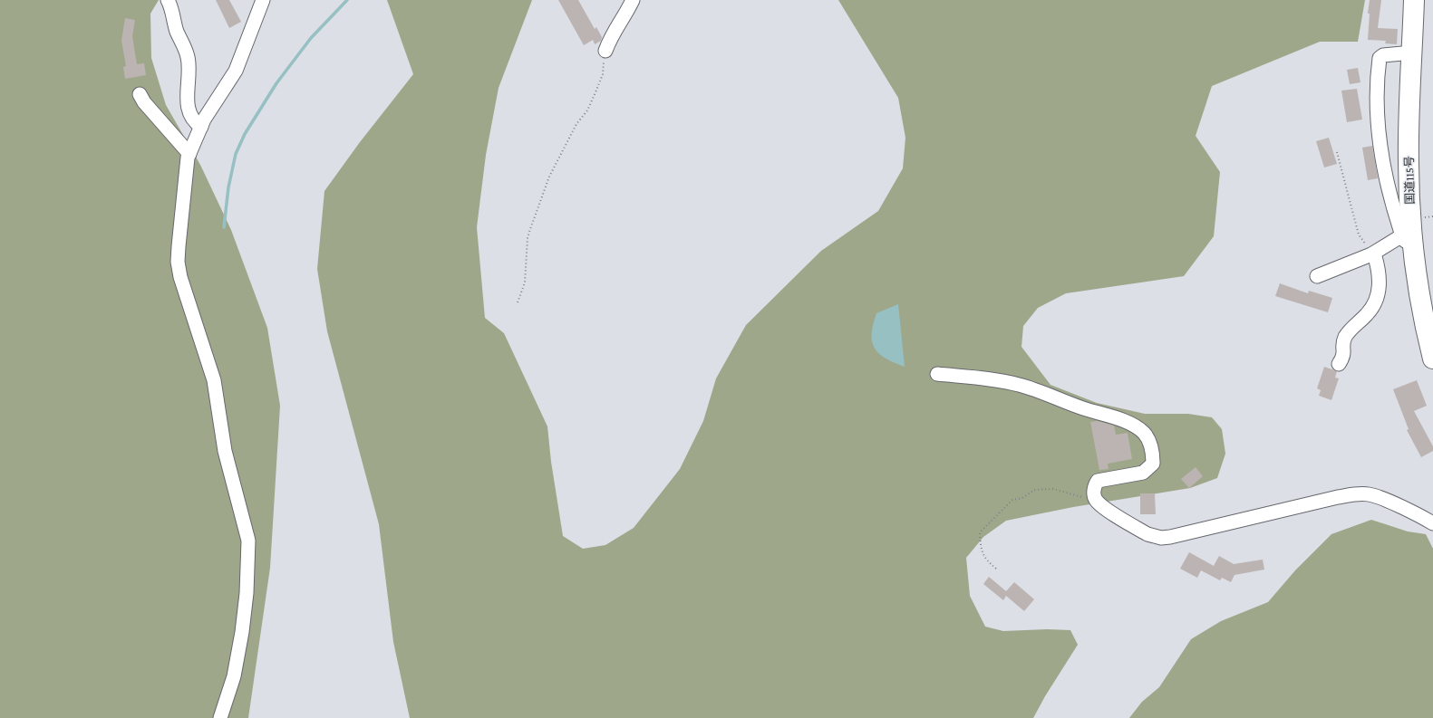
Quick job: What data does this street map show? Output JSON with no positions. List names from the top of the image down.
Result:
{
  "streets": {
    "highway": ["国道115号"]
  }
}
